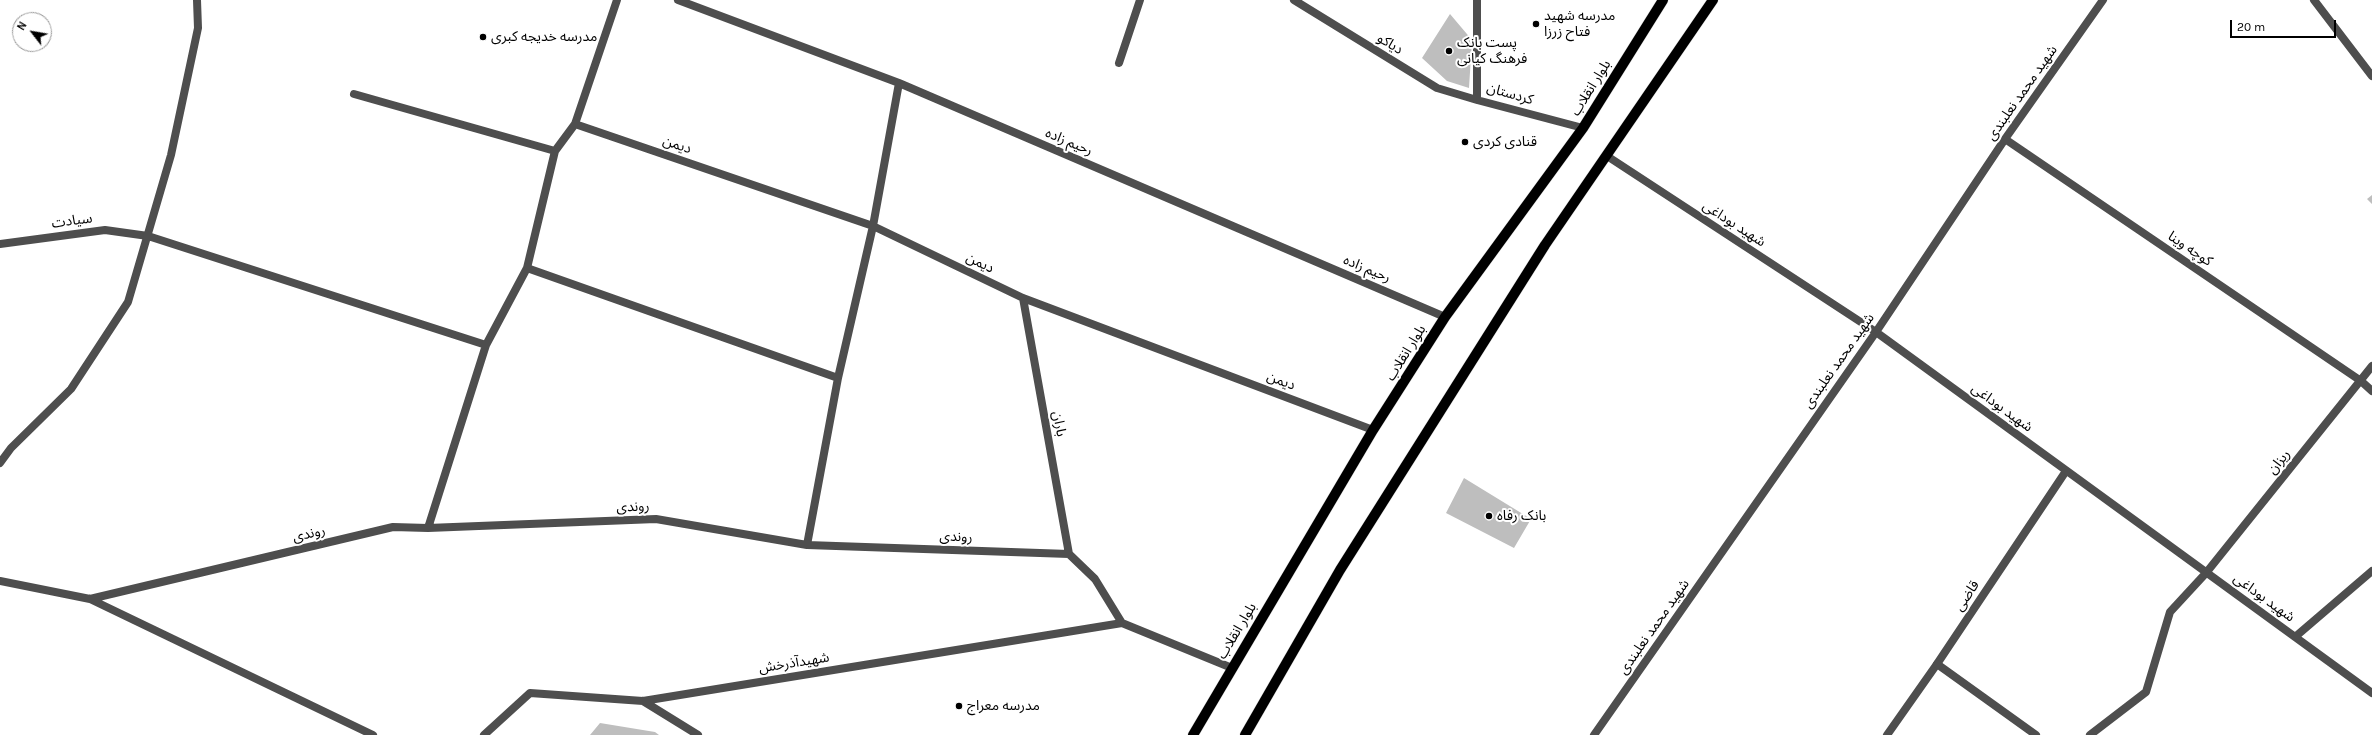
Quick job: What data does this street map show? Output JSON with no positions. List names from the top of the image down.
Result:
{
  "streets": {
    "main road": ["بلوار انقلاب"],
    "street": [
      "دیاکو",
      "شهید محمد نعلبندی",
      "کردستان",
      "رحیم زاده",
      "دیمن",
      "سیادت",
      "شهید بوداغی",
      "کوچه وینا",
      "باران",
      "ریزان",
      "روندی",
      "قاضی",
      "شهیدآذرخش"
    ]
  },
  "crossings": [
    ["دیاکو", "کردستان"],
    ["بلوار انقلاب", "کردستان"],
    ["بلوار انقلاب", "رحیم زاده"],
    ["بلوار انقلاب", "دیمن"],
    ["شهید محمد نعلبندی", "شهید بوداغی"],
    ["شهید محمد نعلبندی", "کوچه وینا"],
    ["دیمن", "باران"],
    ["شهید بوداغی", "ریزان"],
    ["شهید بوداغی", "قاضی"],
    ["کوچه وینا", "ریزان"],
    ["باران", "روندی"]
  ],
  "places": [
    "مدرسه شهید فتاح زرزا",
    "مدرسه خدیجه کبری",
    "پست بانک فرهنگ کیانی",
    "قنادی کردی",
    "بانک رفاه",
    "مدرسه معراج"
  ],
  "scale_bar": "20 m",
  "north": "top left"
}
